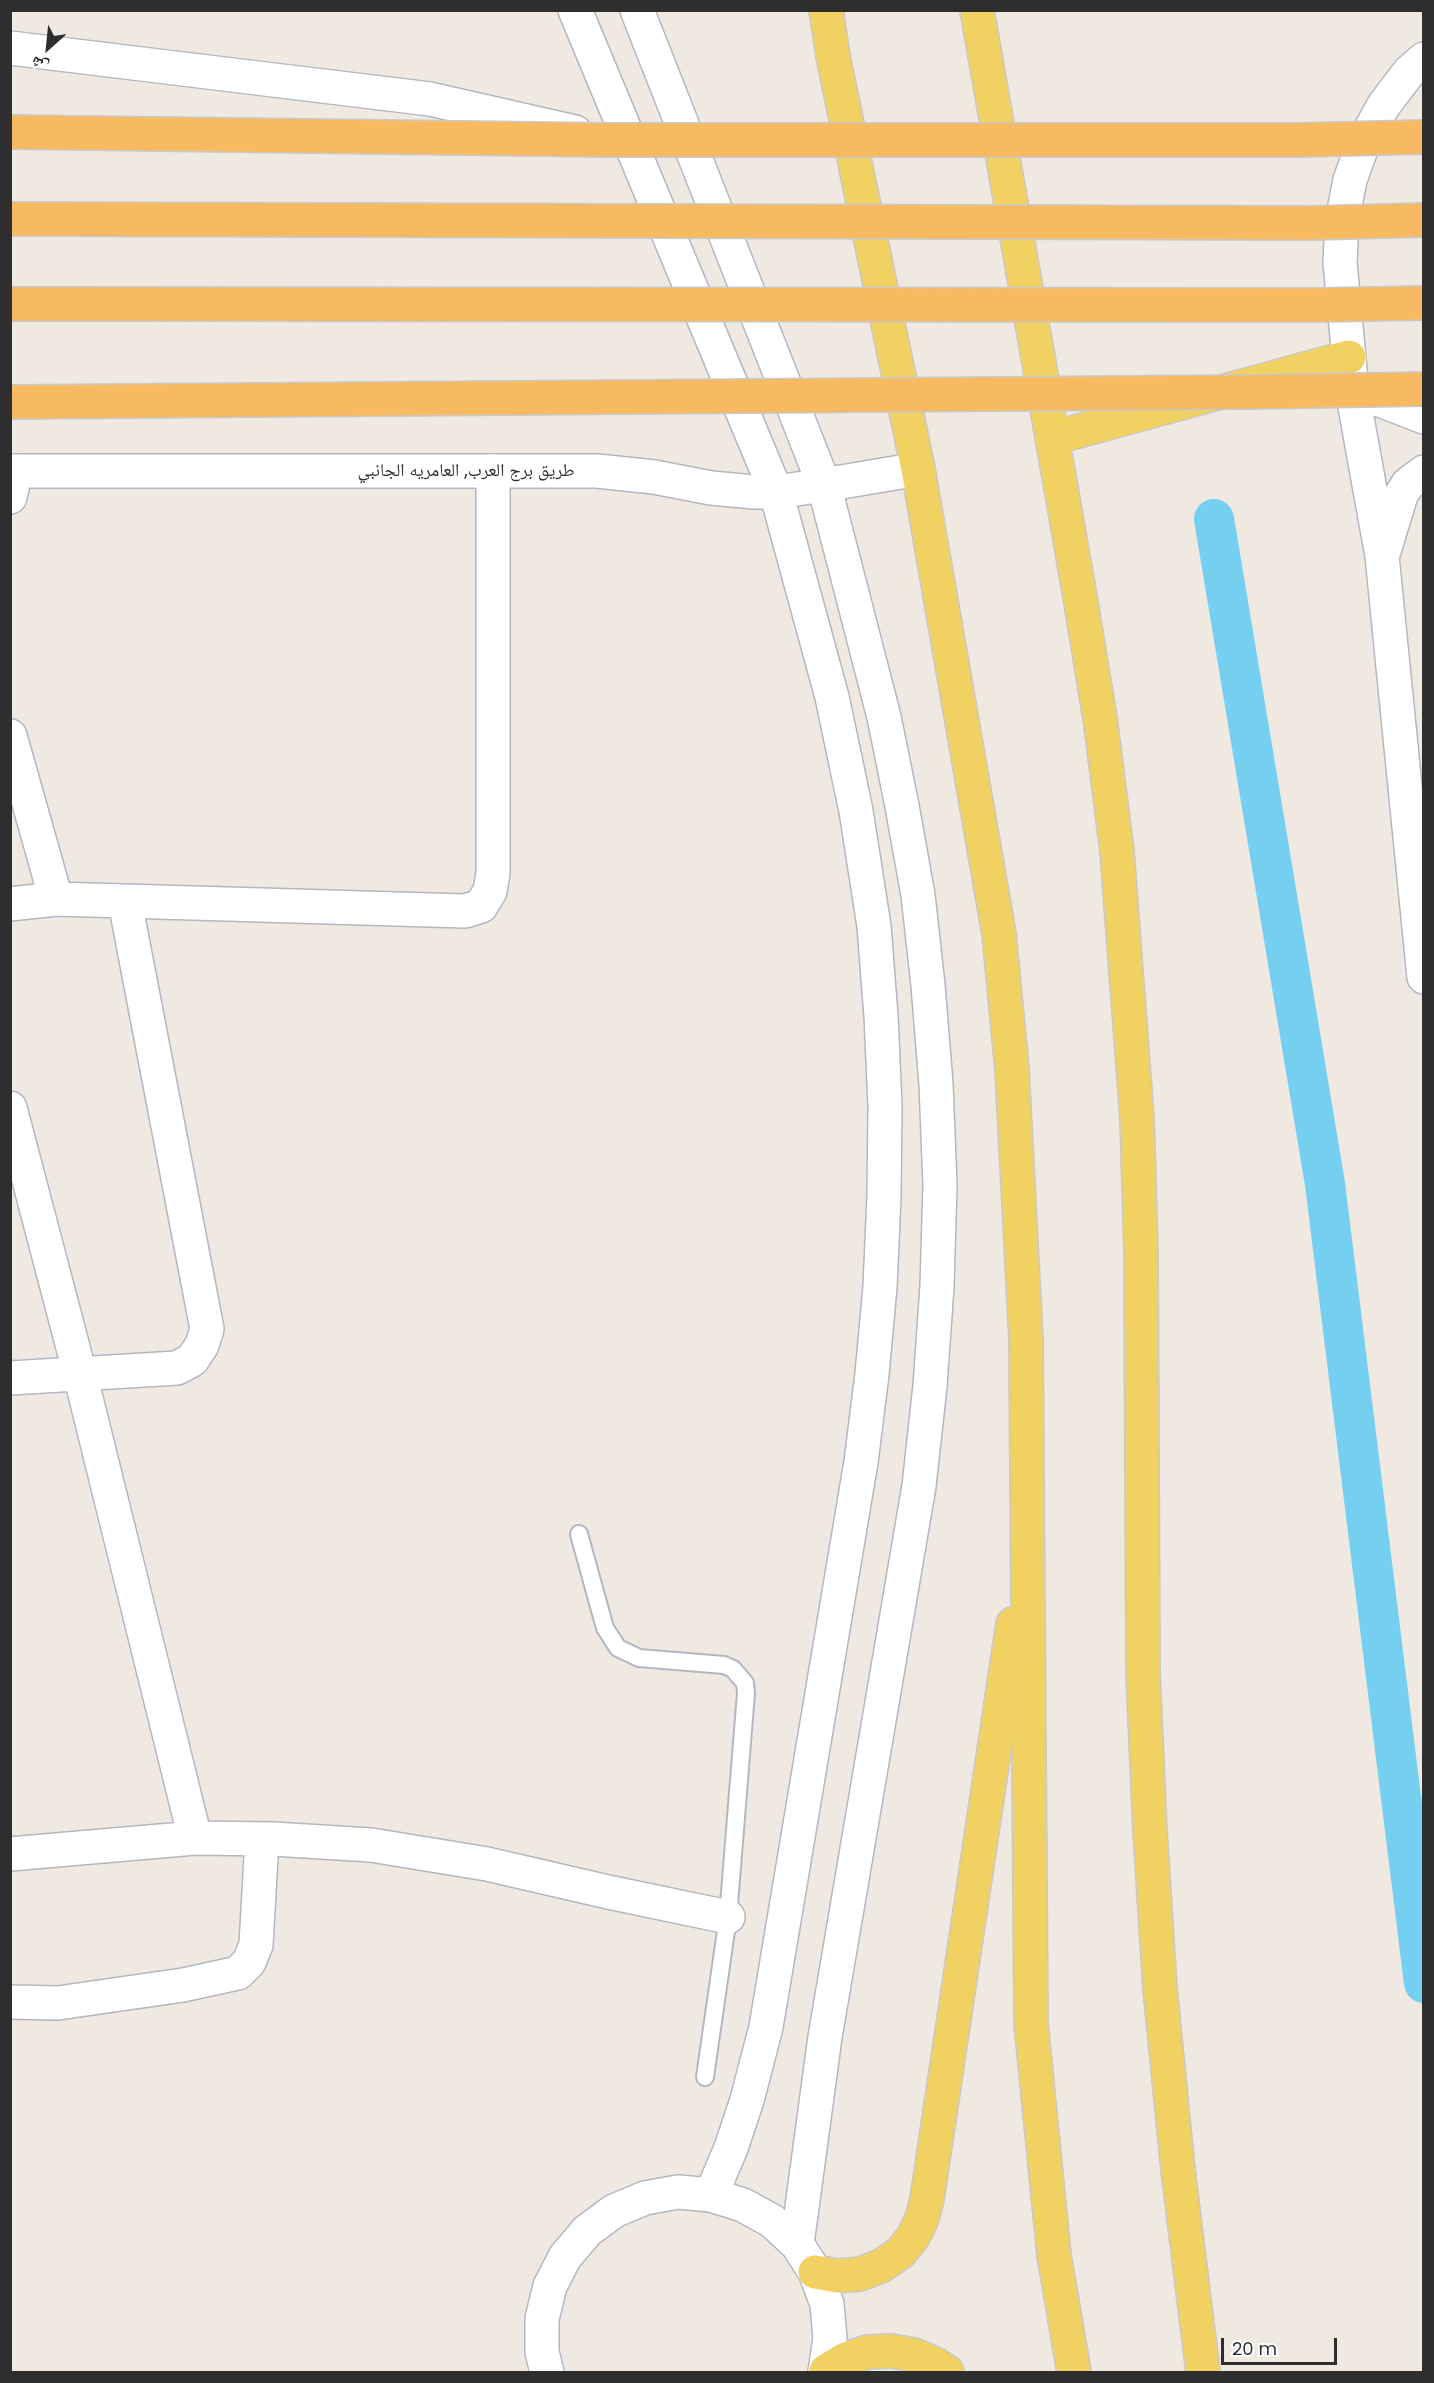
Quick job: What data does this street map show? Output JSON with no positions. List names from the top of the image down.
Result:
{
  "streets": {
    "street": ["طريق برج العرب, العامريه الجانبي"]
  },
  "scale_bar": "20 m",
  "north": "bottom left"
}
